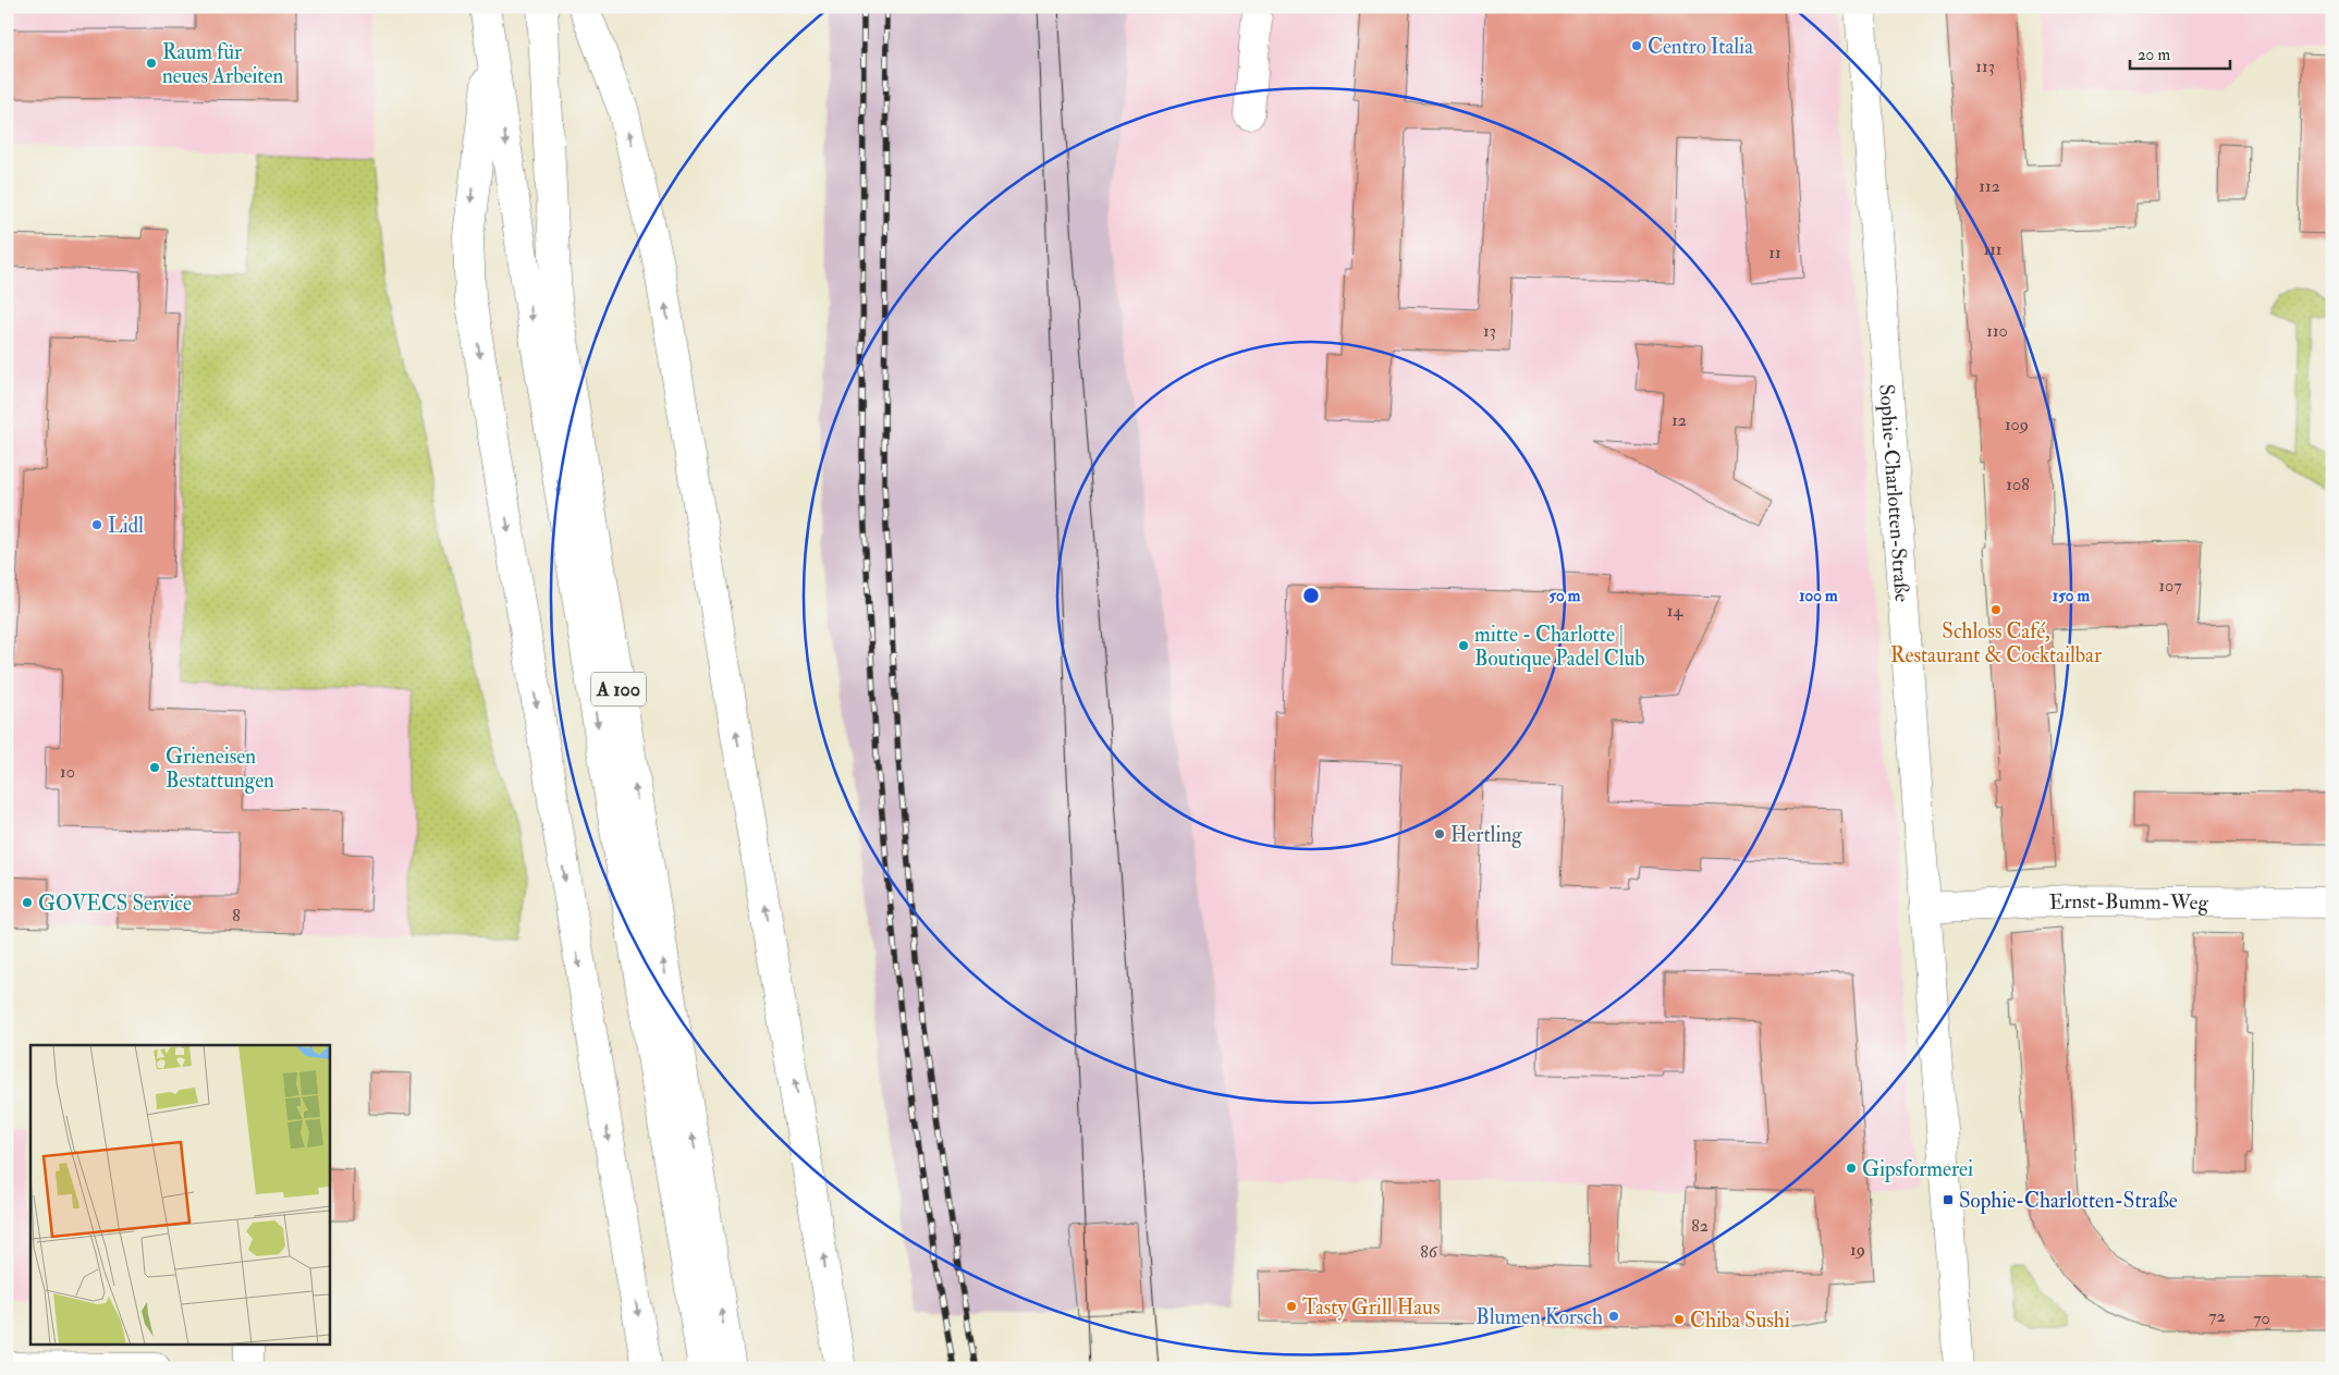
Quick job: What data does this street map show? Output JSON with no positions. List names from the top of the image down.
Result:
{
  "streets": {
    "main road": ["Sophie-Charlotten-Straße", "A 100", "Ernst-Bumm-Weg"]
  },
  "crossings": [
    ["Sophie-Charlotten-Straße", "Ernst-Bumm-Weg"]
  ],
  "places": {
    "other": [
      "Centro Italia",
      "Raum für neues Arbeiten",
      "Lidl",
      "Schloss Café, Restaurant & Cocktailbar",
      "mitte - Charlotte | Boutique Padel Club",
      "Grieneisen Bestattungen",
      "Hertling",
      "GOVECS Service",
      "Gipsformerei",
      "Tasty Grill Haus",
      "Blumen Korsch",
      "Chiba Sushi"
    ],
    "transit": ["Sophie-Charlotten-Straße"]
  },
  "house_numbers": [
    "113",
    "112",
    "111",
    "11",
    "13",
    "110",
    "12",
    "109",
    "108",
    "107",
    "14",
    "10",
    "8",
    "82",
    "19",
    "86",
    "72",
    "70"
  ],
  "scale_bar": "20 m",
  "rings": ["50 m", "100 m", "150 m"]
}
